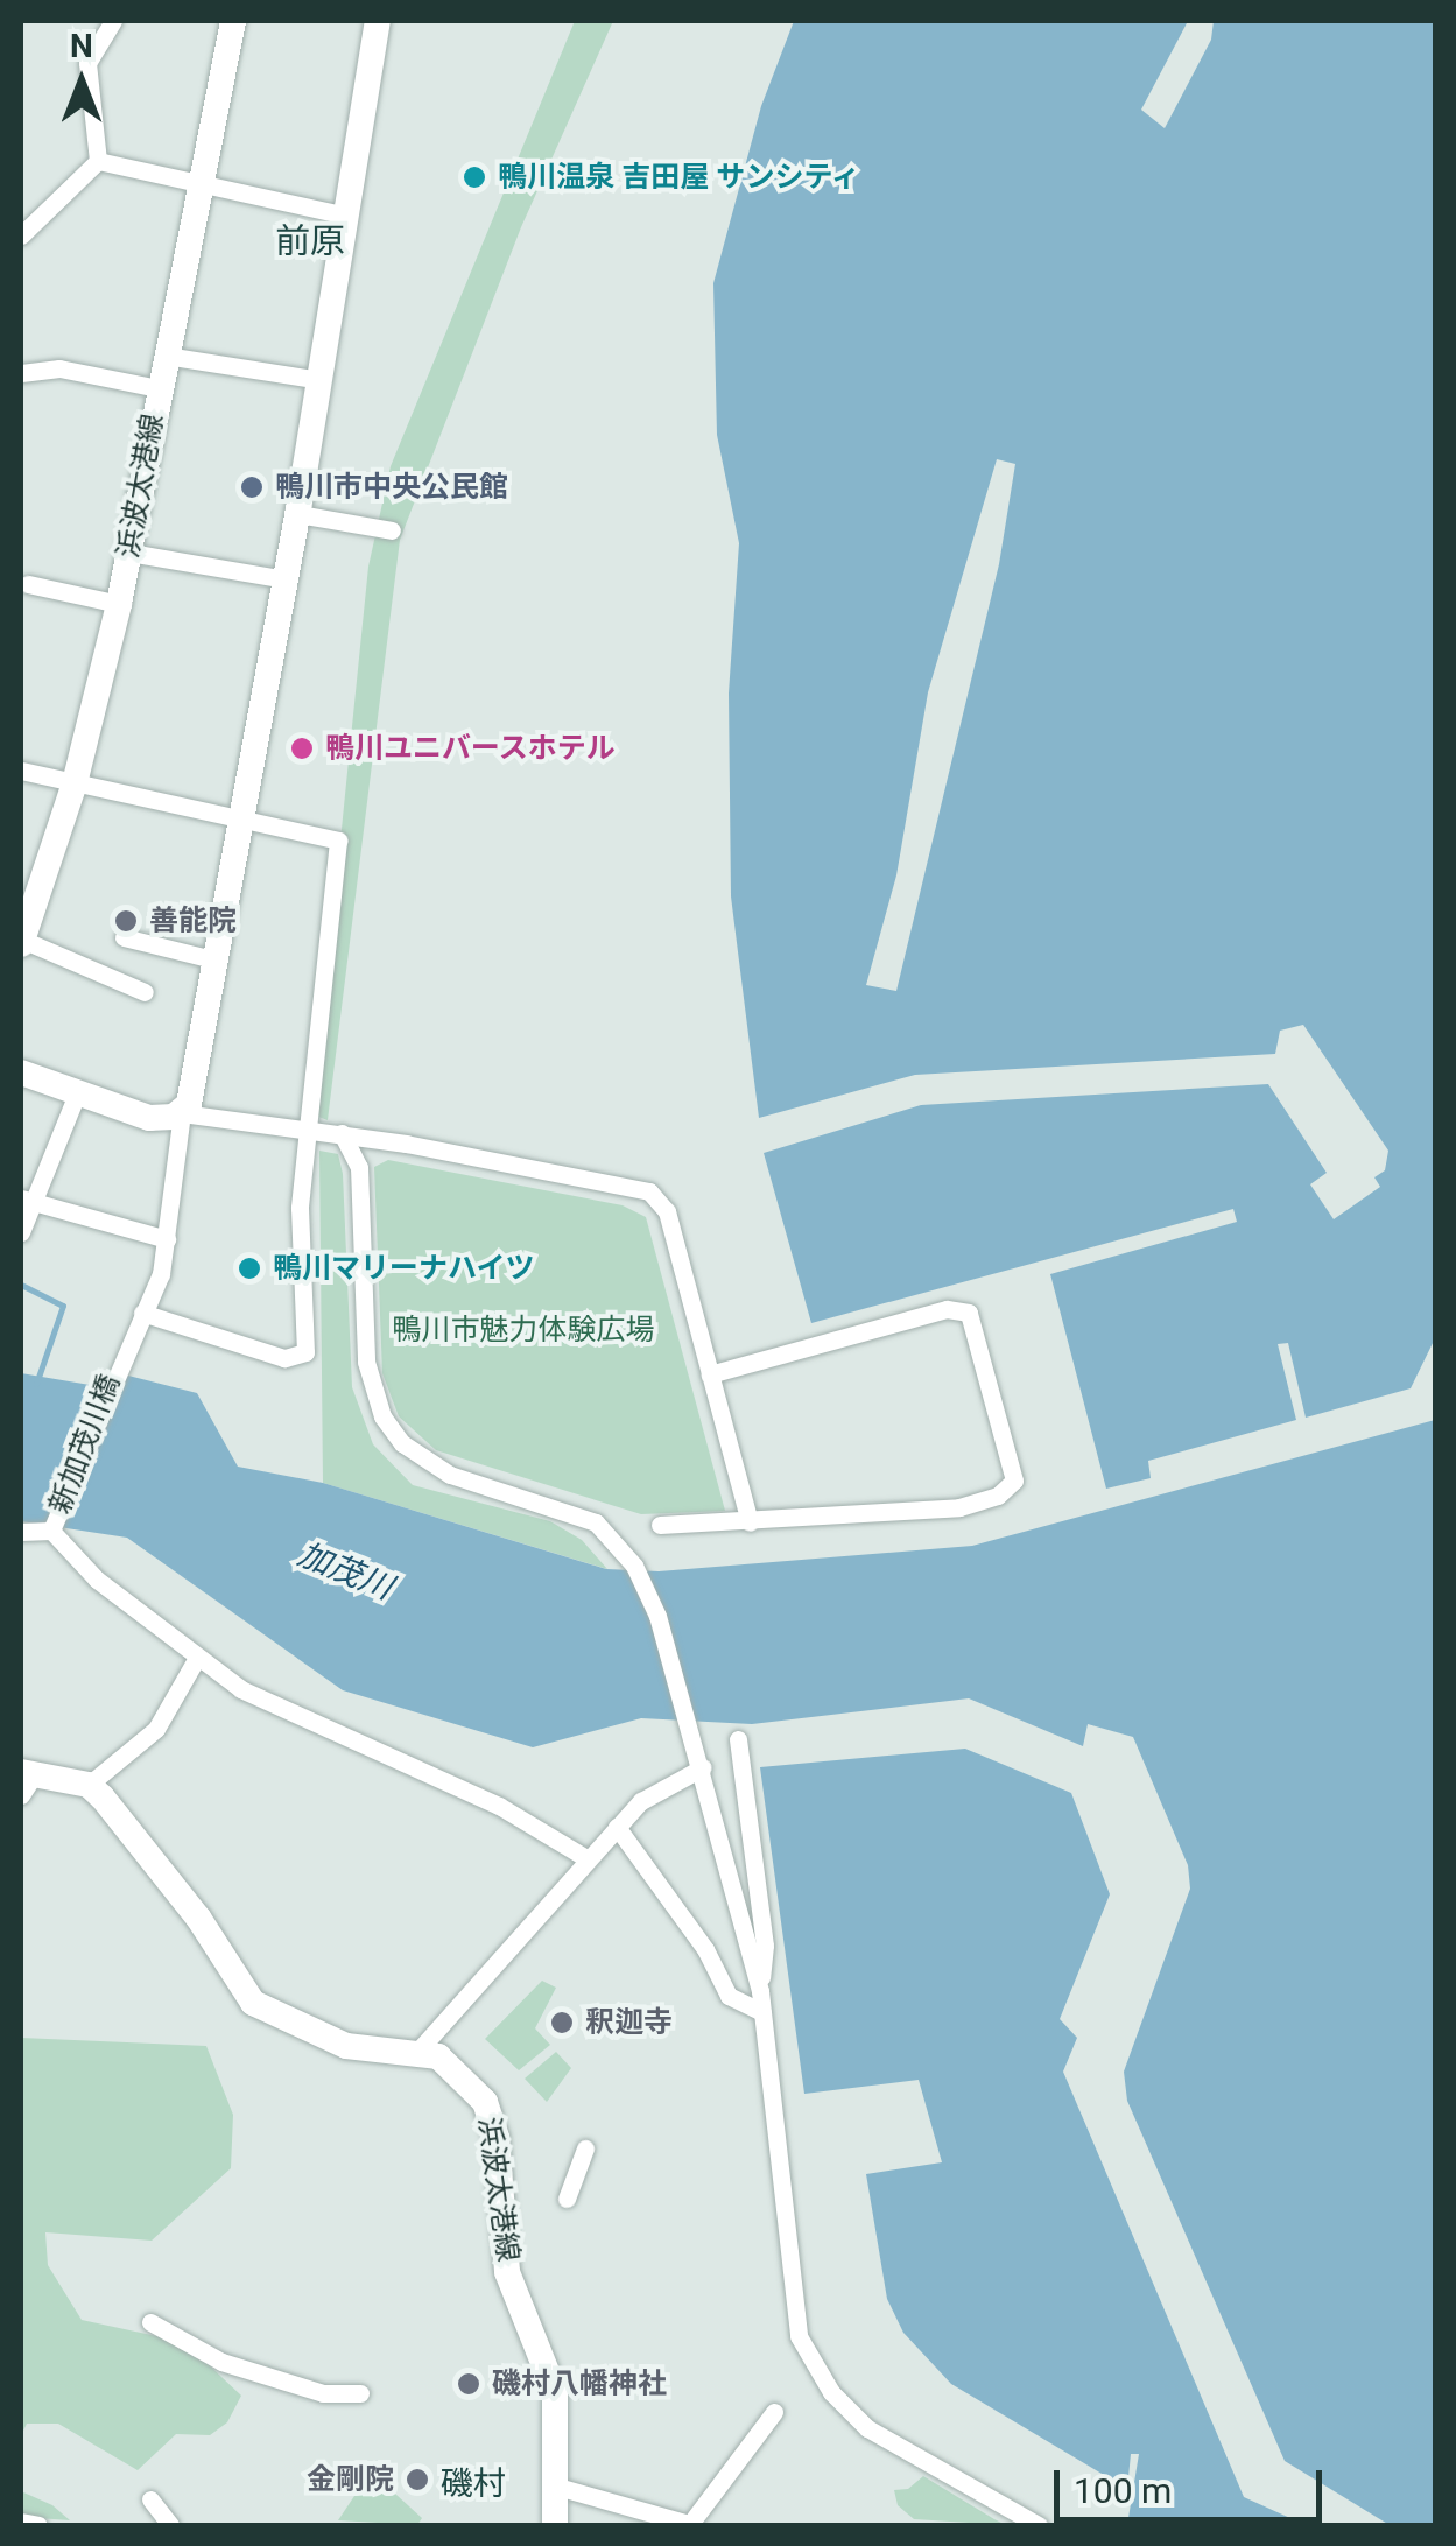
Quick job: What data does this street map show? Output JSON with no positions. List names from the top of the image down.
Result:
{
  "streets": {
    "main road": ["浜波太港線"],
    "street": ["新加茂川橋"]
  },
  "districts": ["前原", "磯村"],
  "water": ["加茂川"],
  "parks": ["鴨川市魅力体験広場"],
  "places": [
    "鴨川温泉 吉田屋 サンシティ",
    "鴨川市中央公民館",
    "鴨川ユニバースホテル",
    "善能院",
    "鴨川マリーナハイツ",
    "釈迦寺",
    "磯村八幡神社",
    "金剛院"
  ],
  "scale_bar": "100 m",
  "north": "top"
}
